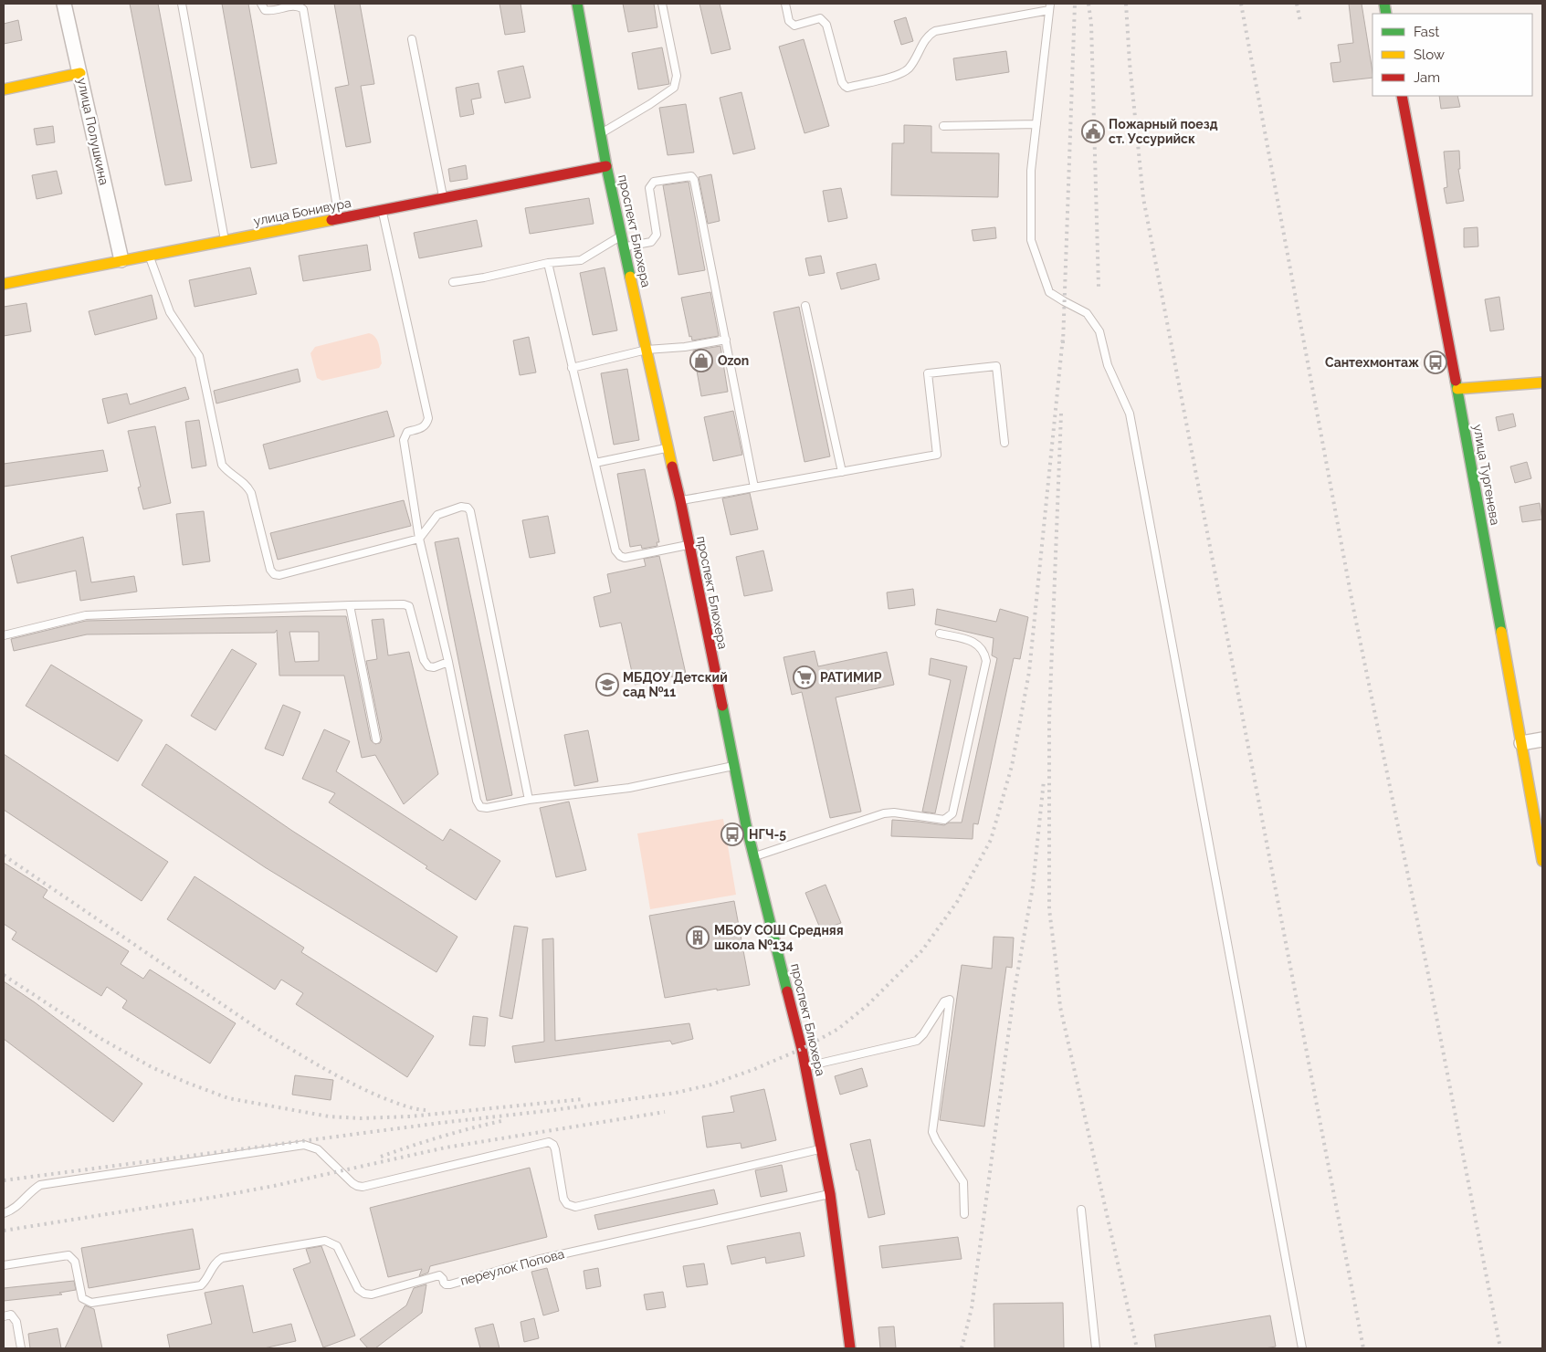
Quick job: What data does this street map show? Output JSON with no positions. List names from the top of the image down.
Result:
{
  "streets": {
    "street": [
      "улица Полушкина",
      "улица Бонивура",
      "проспект Блюхера",
      "улица Тургенева"
    ],
    "lane": ["переулок Попова"]
  },
  "crossings": [
    ["улица Полушкина", "улица Бонивура"],
    ["улица Бонивура", "проспект Блюхера"],
    ["проспект Блюхера", "переулок Попова"]
  ],
  "places": {
    "public building": ["Пожарный поезд ст. Уссурийск"],
    "shop": ["Ozon"],
    "bus stop": ["Сантехмонтаж", "НГЧ-5"],
    "supermarket": ["РАТИМИР"],
    "school or university": ["МБДОУ Детский сад №11"],
    "building": ["МБОУ СОШ Средняя школа №134"]
  },
  "legend": ["Fast", "Slow", "Jam"]
}
